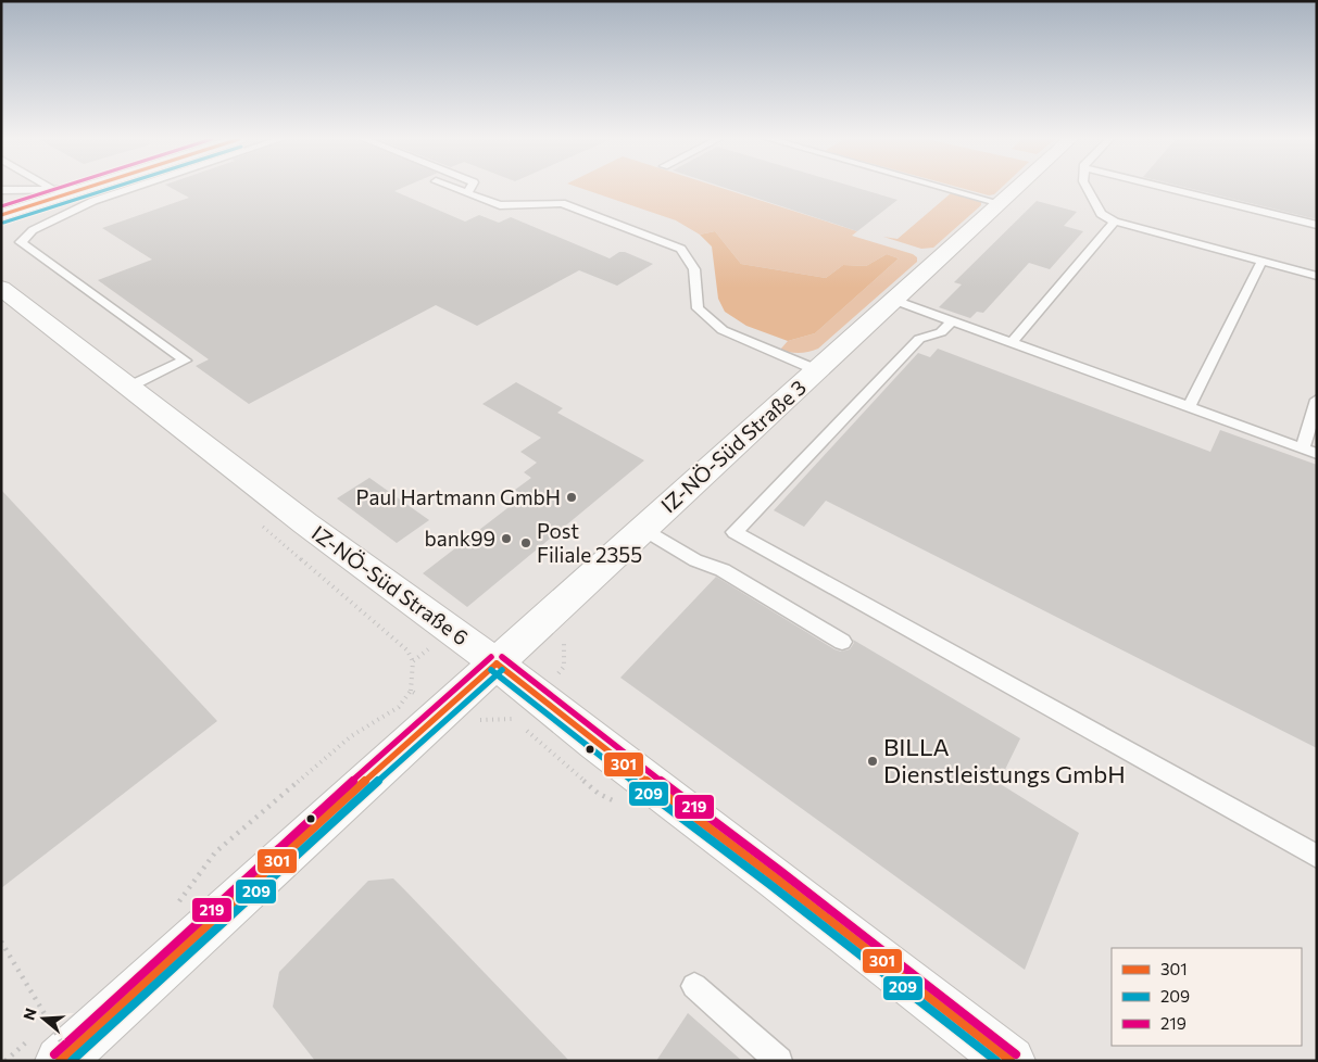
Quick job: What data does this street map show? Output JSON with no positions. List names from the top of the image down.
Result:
{
  "streets": {
    "street": ["IZ-NÖ-Süd Straße 3", "IZ-NÖ-Süd Straße 6"]
  },
  "crossings": [
    ["IZ-NÖ-Süd Straße 3", "IZ-NÖ-Süd Straße 6"]
  ],
  "places": [
    "Paul Hartmann GmbH",
    "bank99",
    "Post Filiale 2355",
    "BILLA Dienstleistungs GmbH"
  ],
  "lines": ["transit line 301", "transit line 209", "transit line 219"],
  "legend": ["301", "209", "219"],
  "north": "left"
}
